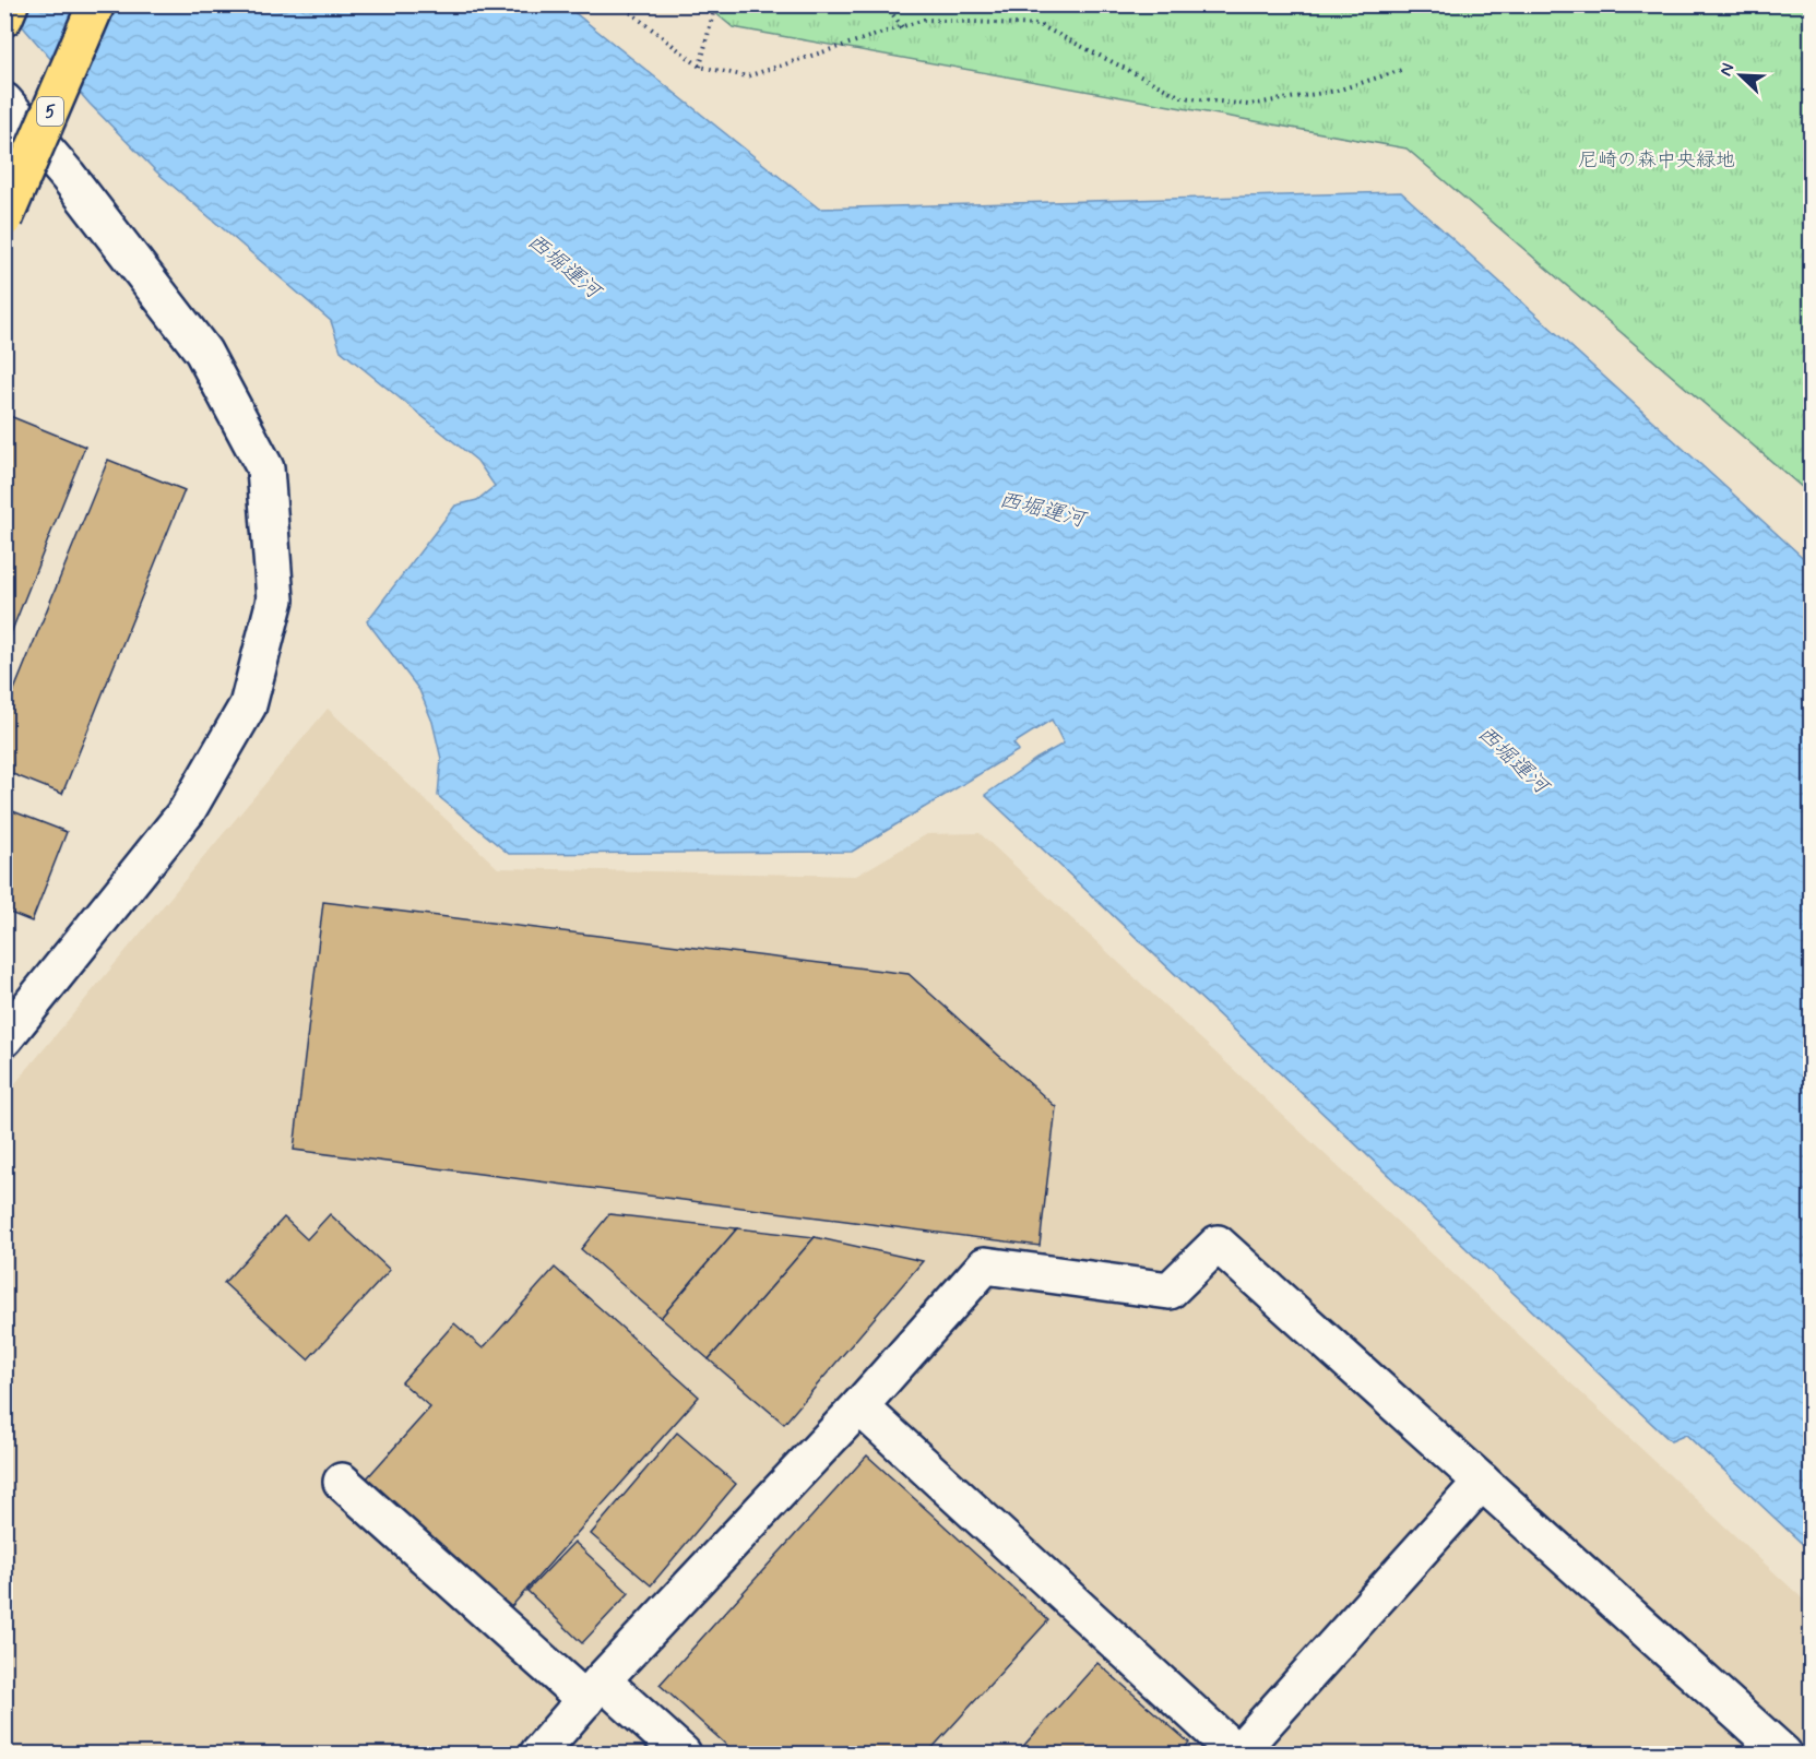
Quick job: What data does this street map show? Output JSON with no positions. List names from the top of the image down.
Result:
{
  "streets": {
    "highway": ["5"]
  },
  "water": ["西堀運河"],
  "parks": ["尼崎の森中央緑地"],
  "north": "top left"
}
